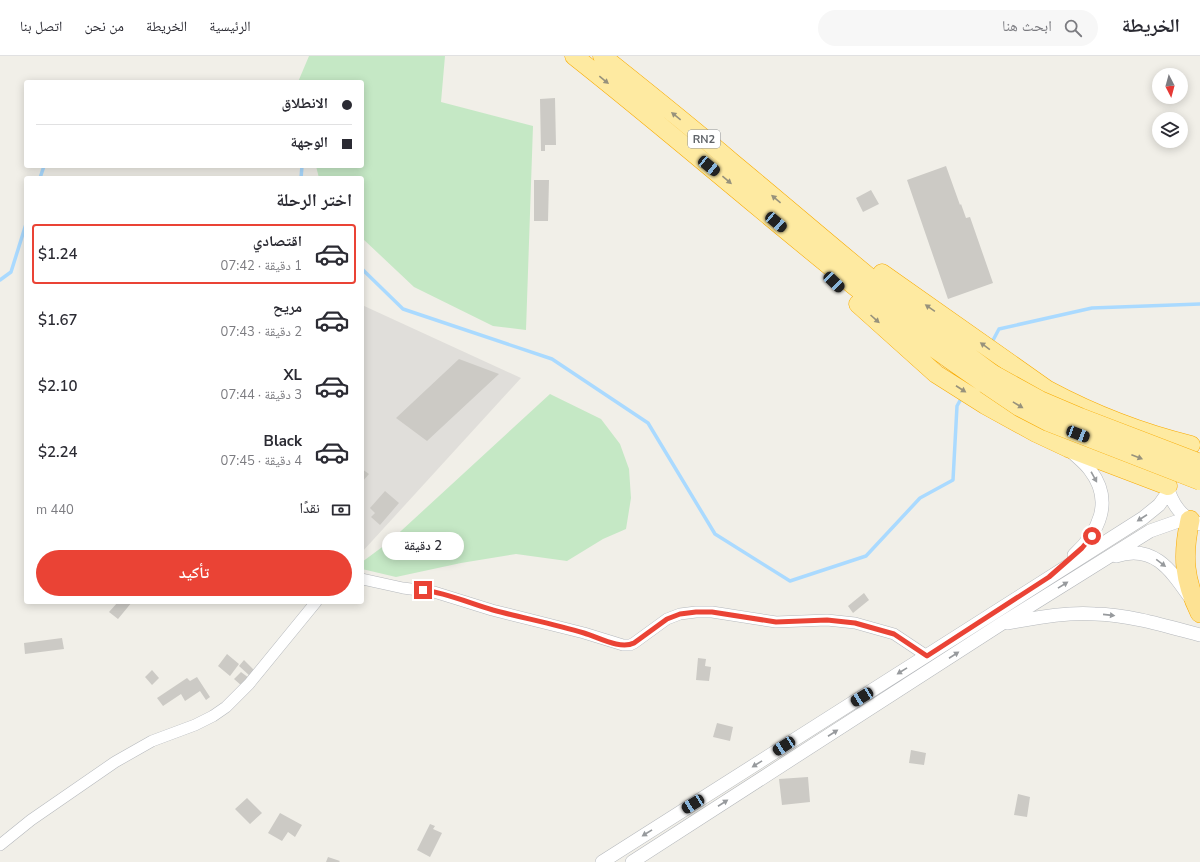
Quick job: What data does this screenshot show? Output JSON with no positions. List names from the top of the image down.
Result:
{
  "streets": {
    "highway": ["RN2"]
  },
  "north": "bottom",
  "page": {
    "header": "الخريطة",
    "search": "ابحث هنا",
    "nav": [
      "الرئيسية",
      "الخريطة",
      "من نحن",
      "اتصل بنا"
    ],
    "banner": ["الانطلاق", "الوجهة"],
    "heading": "اختر الرحلة",
    "list": [
      {
        "name": "اقتصادي",
        "note": "1 دقيقة · 07:42",
        "value": "$1.24"
      },
      {
        "name": "مريح",
        "note": "2 دقيقة · 07:43",
        "value": "$1.67"
      },
      {
        "name": "XL",
        "note": "3 دقيقة · 07:44",
        "value": "$2.10"
      },
      {
        "name": "Black",
        "note": "4 دقيقة · 07:45",
        "value": "$2.24"
      }
    ],
    "pay": ["نقدًا", "440 m"],
    "bubble": "2 دقيقة",
    "buttons": "تأكيد"
  }
}
